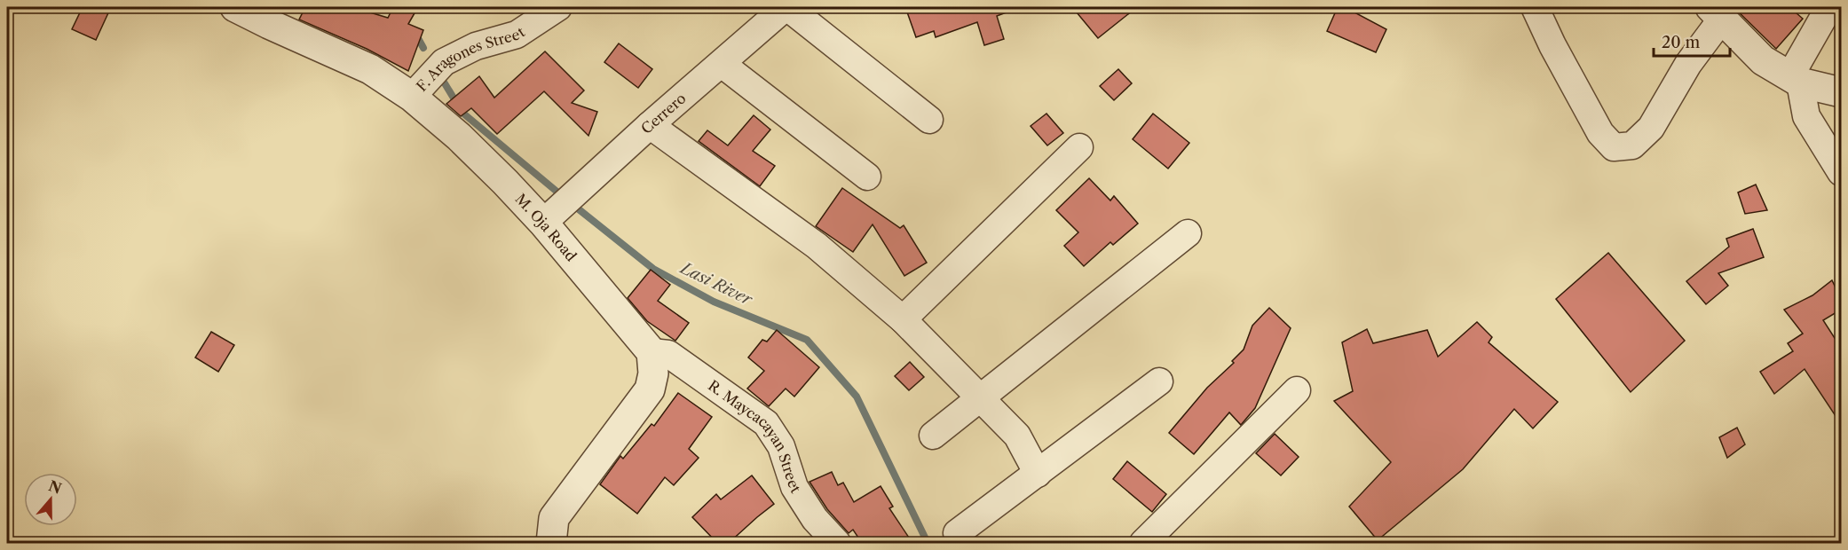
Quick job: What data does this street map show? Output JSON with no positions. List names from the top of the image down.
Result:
{
  "streets": {
    "street": [
      "F. Aragones Street",
      "Cerrero",
      "M. Oja Road",
      "R. Maycacayan Street"
    ]
  },
  "crossings": [
    ["F. Aragones Street", "M. Oja Road"],
    ["Cerrero", "M. Oja Road"],
    ["M. Oja Road", "R. Maycacayan Street"]
  ],
  "water": ["Lasi River"],
  "scale_bar": "20 m",
  "north": "top"
}
